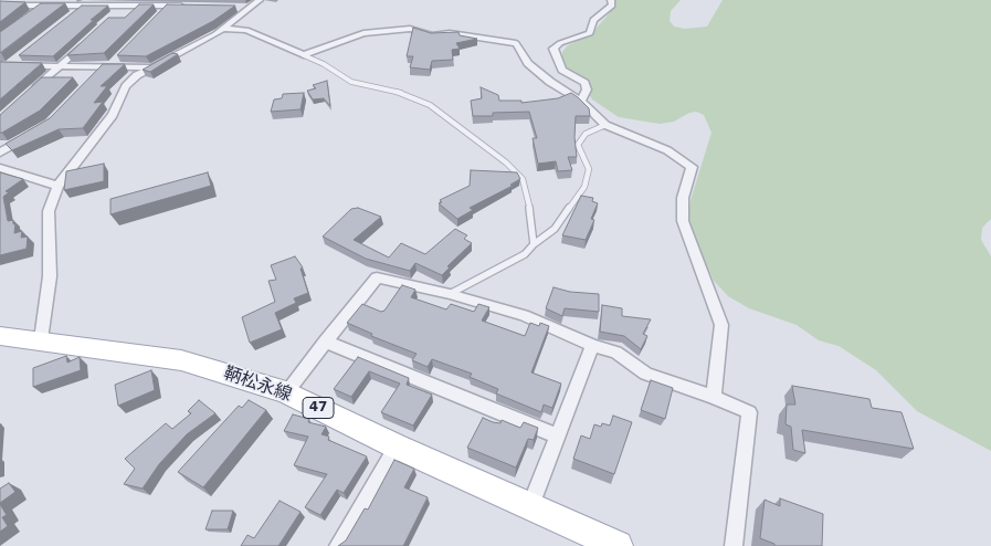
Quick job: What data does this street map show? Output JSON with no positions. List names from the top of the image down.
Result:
{
  "streets": {
    "main road": ["鞆松永線", "47"]
  }
}
